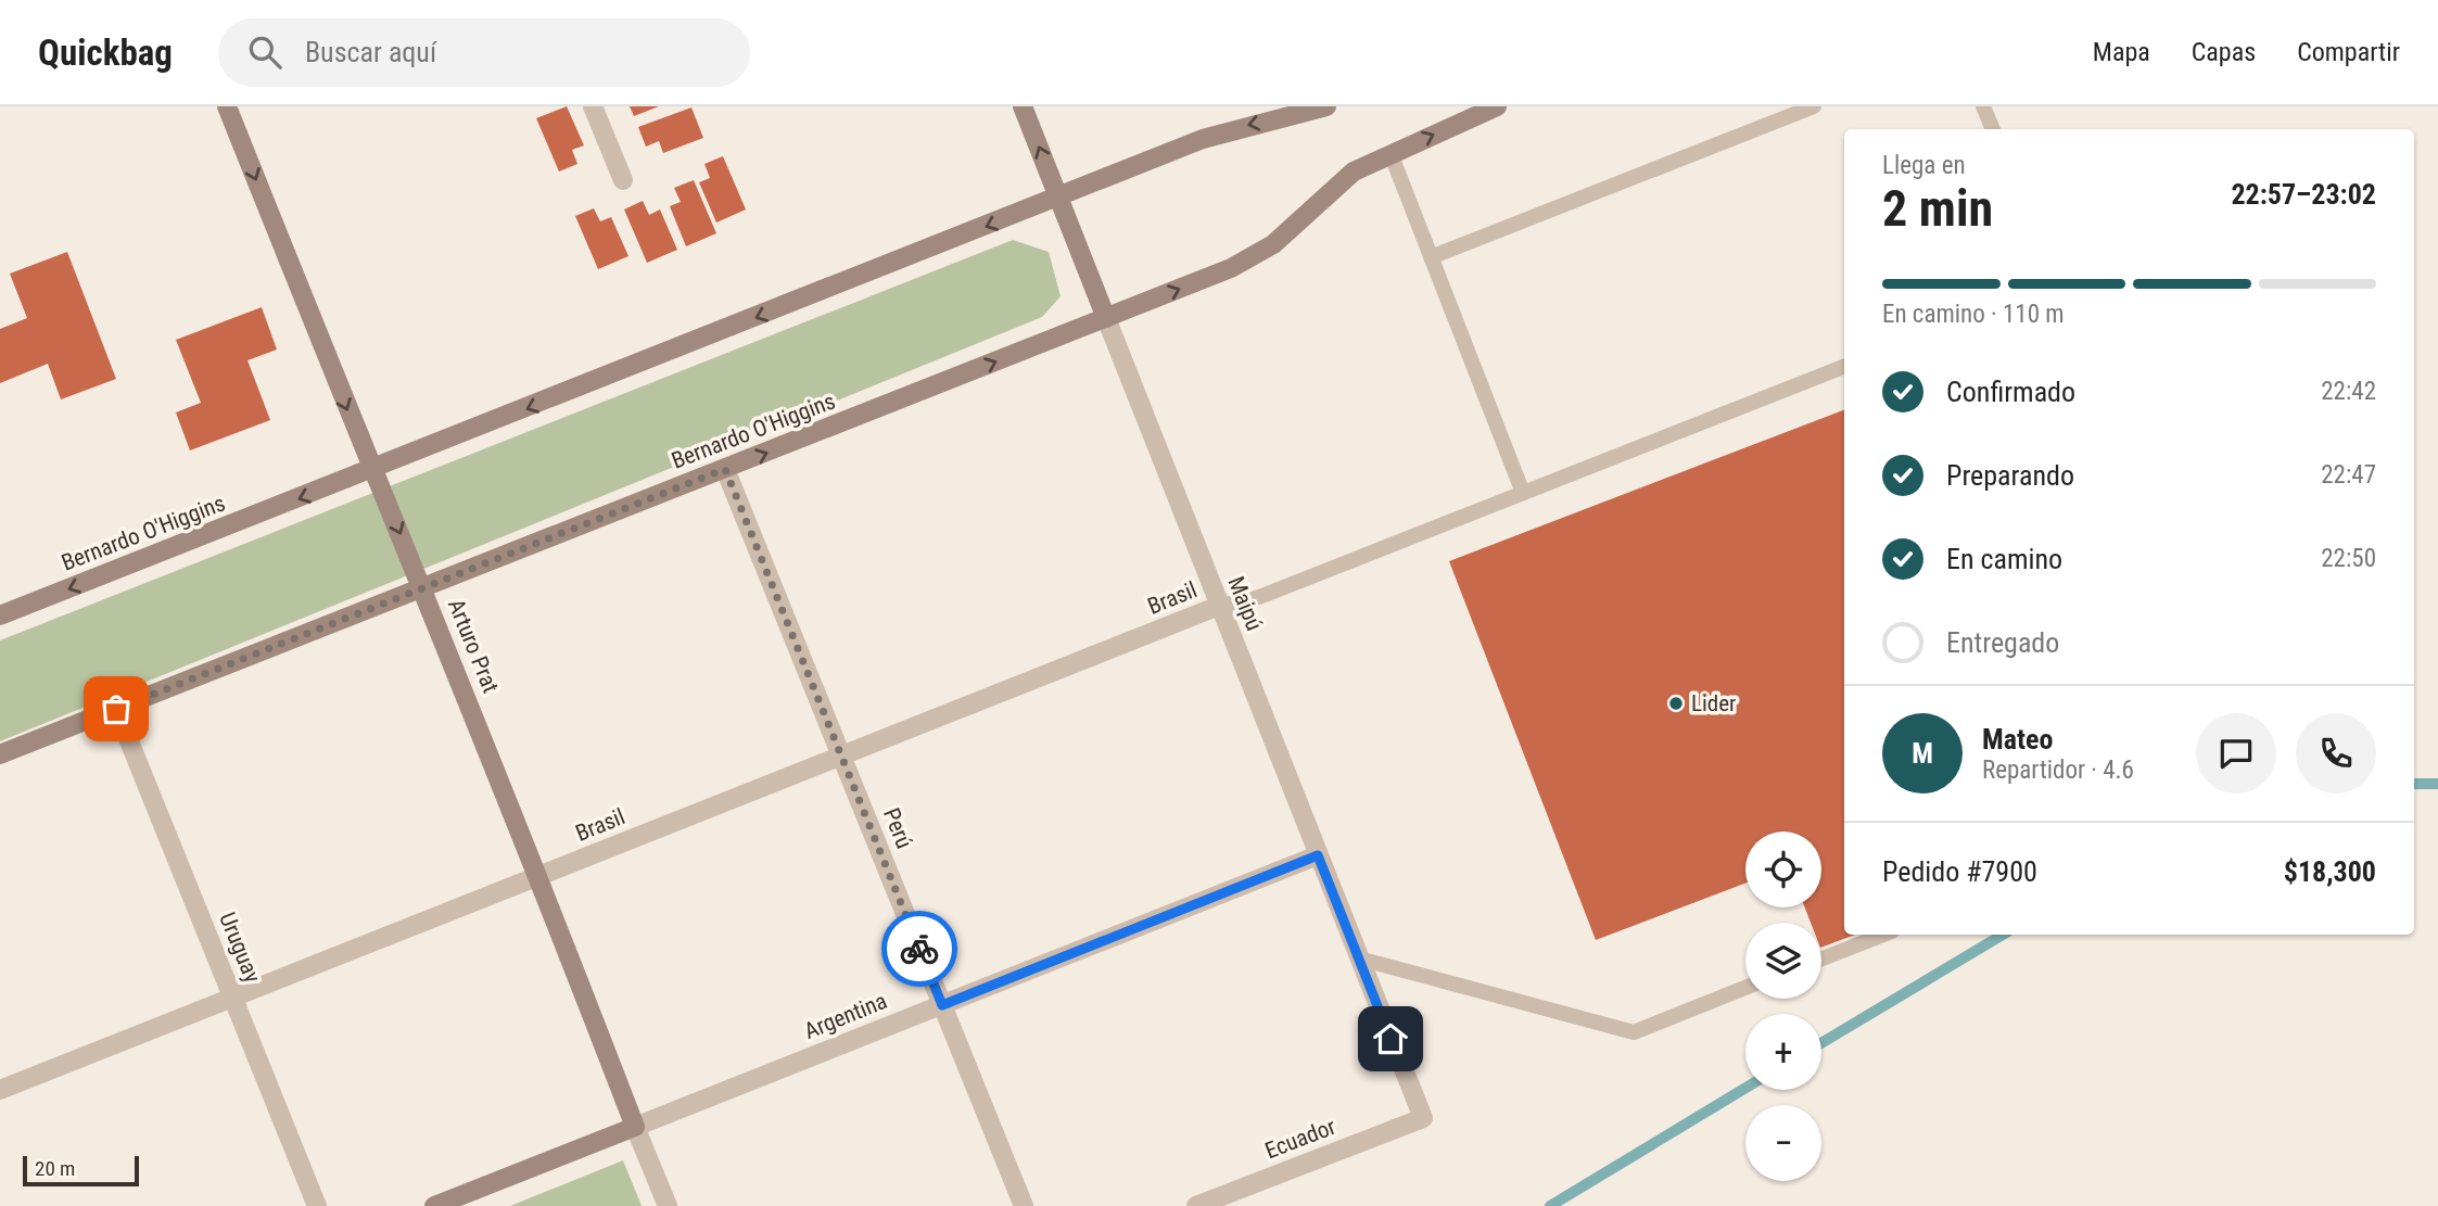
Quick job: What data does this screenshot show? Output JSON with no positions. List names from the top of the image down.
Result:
{
  "streets": {
    "street": [
      "Bernardo O'Higgins",
      "Brasil",
      "Maipú",
      "Arturo Prat",
      "Perú",
      "Uruguay",
      "Argentina",
      "Ecuador"
    ]
  },
  "crossings": [
    ["Bernardo O'Higgins", "Maipú"],
    ["Bernardo O'Higgins", "Arturo Prat"],
    ["Bernardo O'Higgins", "Perú"],
    ["Bernardo O'Higgins", "Uruguay"],
    ["Brasil", "Maipú"],
    ["Brasil", "Arturo Prat"],
    ["Brasil", "Perú"],
    ["Brasil", "Uruguay"],
    ["Maipú", "Argentina"],
    ["Maipú", "Ecuador"],
    ["Arturo Prat", "Argentina"],
    ["Perú", "Argentina"]
  ],
  "one_way": ["Arturo Prat"],
  "places": ["Lider"],
  "scale_bar": "20 m",
  "page": {
    "header": "Quickbag",
    "search": "Buscar aquí",
    "nav": ["Mapa", "Capas", "Compartir"],
    "heading": ["2 min", "Llega en", "22:57–23:02"],
    "panel": [
      "Mateo",
      "Repartidor · 4.6",
      "Pedido #7900",
      "$18,300"
    ],
    "bar": "En camino · 110 m",
    "list": [
      ["Confirmado", "22:42"],
      ["Preparando", "22:47"],
      ["En camino", "22:50"],
      "Entregado"
    ],
    "round": "M",
    "map_buttons": ["+", "−"],
    "scale": "20 m"
  }
}
